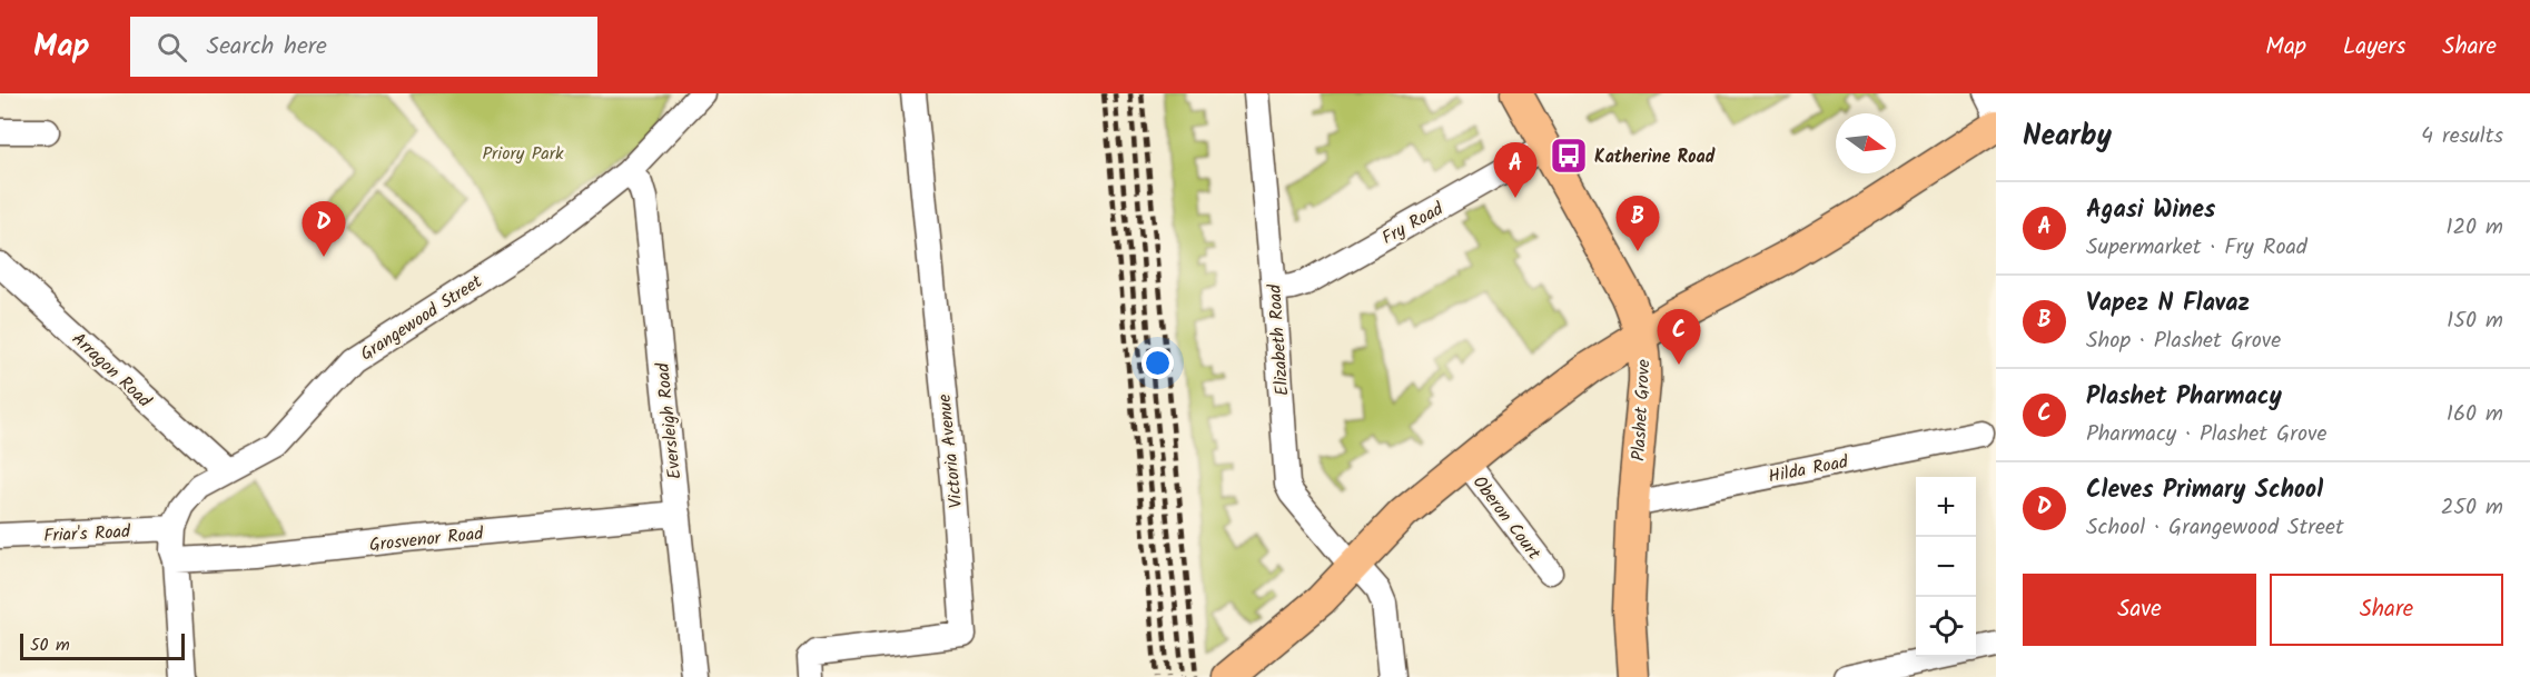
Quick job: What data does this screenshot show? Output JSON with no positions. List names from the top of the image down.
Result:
{
  "streets": {
    "main road": ["Plashet Grove"],
    "street": [
      "Fry Road",
      "Grangewood Street",
      "Elizabeth Road",
      "Arragon Road",
      "Eversleigh Road",
      "Victoria Avenue",
      "Hilda Road",
      "Oberon Court",
      "Friar's Road",
      "Grosvenor Road"
    ]
  },
  "crossings": [
    ["Fry Road", "Elizabeth Road"],
    ["Fry Road", "Plashet Grove"],
    ["Grangewood Street", "Arragon Road"],
    ["Grangewood Street", "Eversleigh Road"],
    ["Grangewood Street", "Friar's Road"],
    ["Plashet Grove", "Hilda Road"],
    ["Eversleigh Road", "Grosvenor Road"]
  ],
  "parks": ["Priory Park"],
  "places": {
    "bus stop": ["Katherine Road"]
  },
  "scale_bar": "50 m",
  "north": "right",
  "page": {
    "header": "Map",
    "search": "Search here",
    "nav": ["Map", "Layers", "Share"],
    "heading": ["Nearby", "4 results"],
    "pins": [
      "A",
      "B",
      "D",
      "C"
    ],
    "list": [
      {
        "mark": "A",
        "name": "Agasi Wines",
        "note": "Supermarket · Fry Road",
        "value": "120 m"
      },
      {
        "mark": "B",
        "name": "Vapez N Flavaz",
        "note": "Shop · Plashet Grove",
        "value": "150 m"
      },
      {
        "mark": "C",
        "name": "Plashet Pharmacy",
        "note": "Pharmacy · Plashet Grove",
        "value": "160 m"
      },
      {
        "mark": "D",
        "name": "Cleves Primary School",
        "note": "School · Grangewood Street",
        "value": "250 m"
      }
    ],
    "map_buttons": ["+", "−"],
    "buttons": ["Save", "Share"],
    "scale": "50 m"
  }
}
